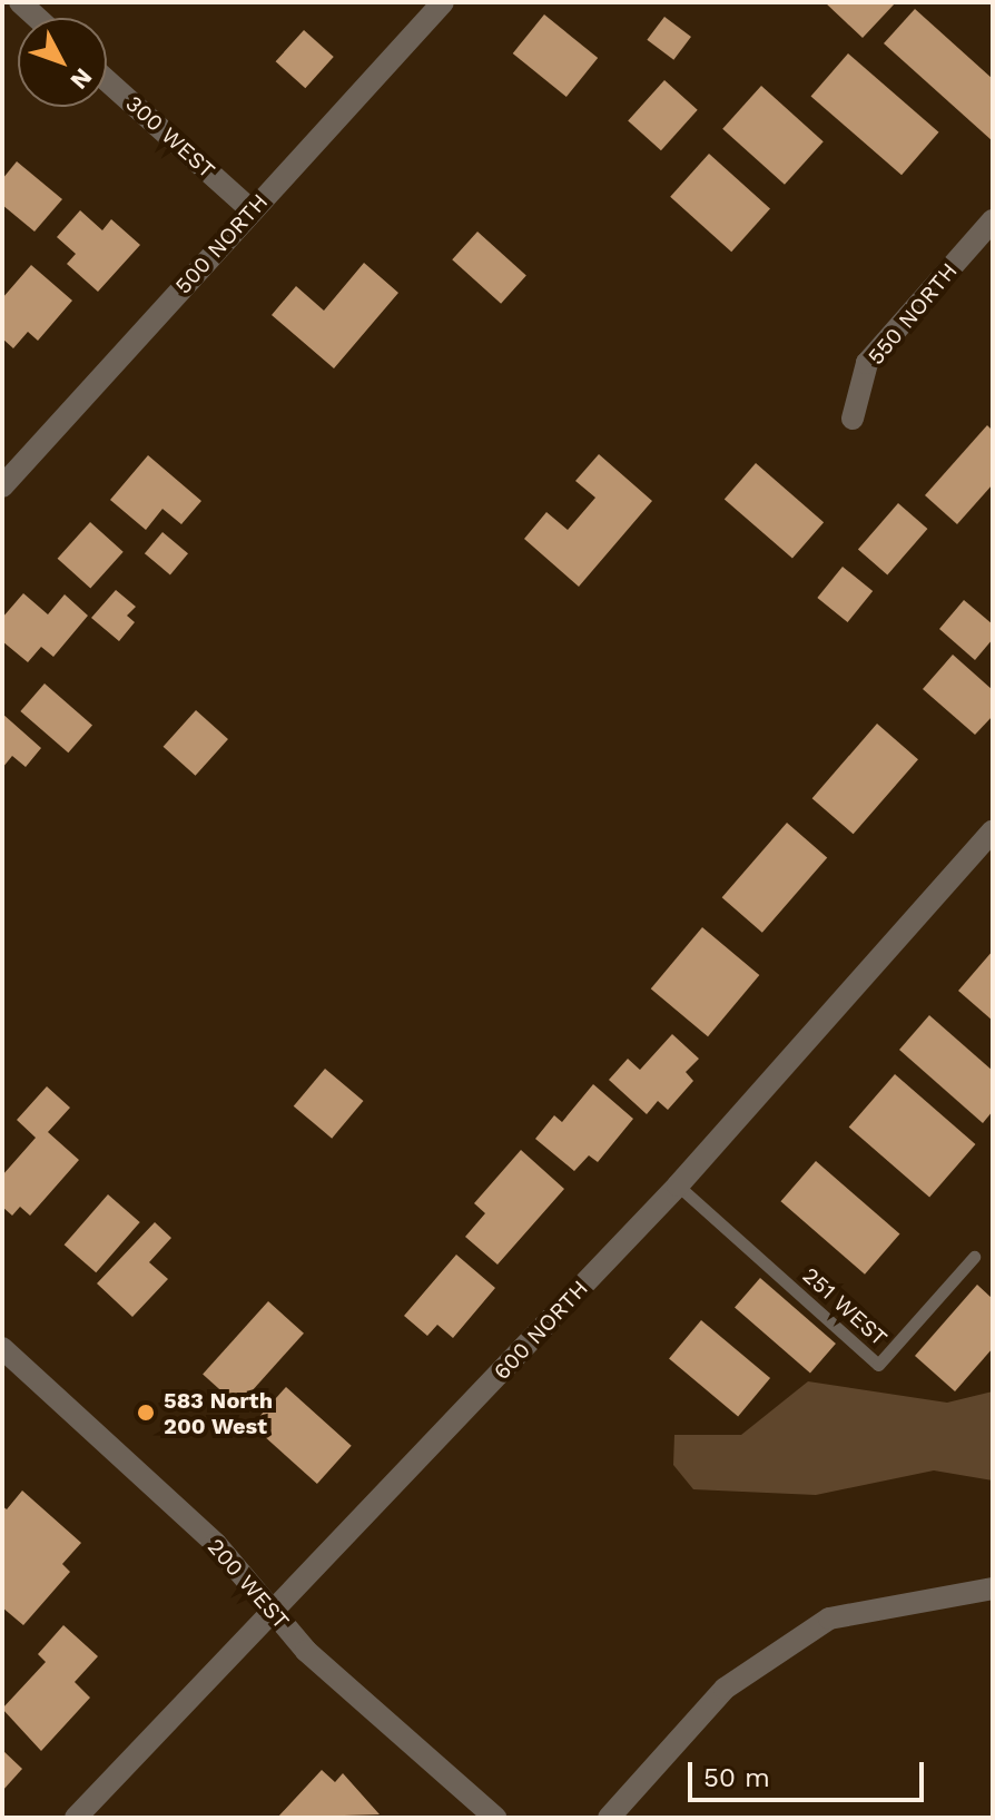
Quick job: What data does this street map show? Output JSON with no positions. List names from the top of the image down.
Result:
{
  "streets": {
    "street": [
      "300 WEST",
      "500 NORTH",
      "550 NORTH",
      "600 NORTH",
      "200 WEST"
    ],
    "lane": ["251 WEST"]
  },
  "crossings": [
    ["300 WEST", "500 NORTH"],
    ["251 WEST", "600 NORTH"],
    ["600 NORTH", "200 WEST"]
  ],
  "places": ["583 North 200 West"],
  "scale_bar": "50 m",
  "north": "bottom right"
}
